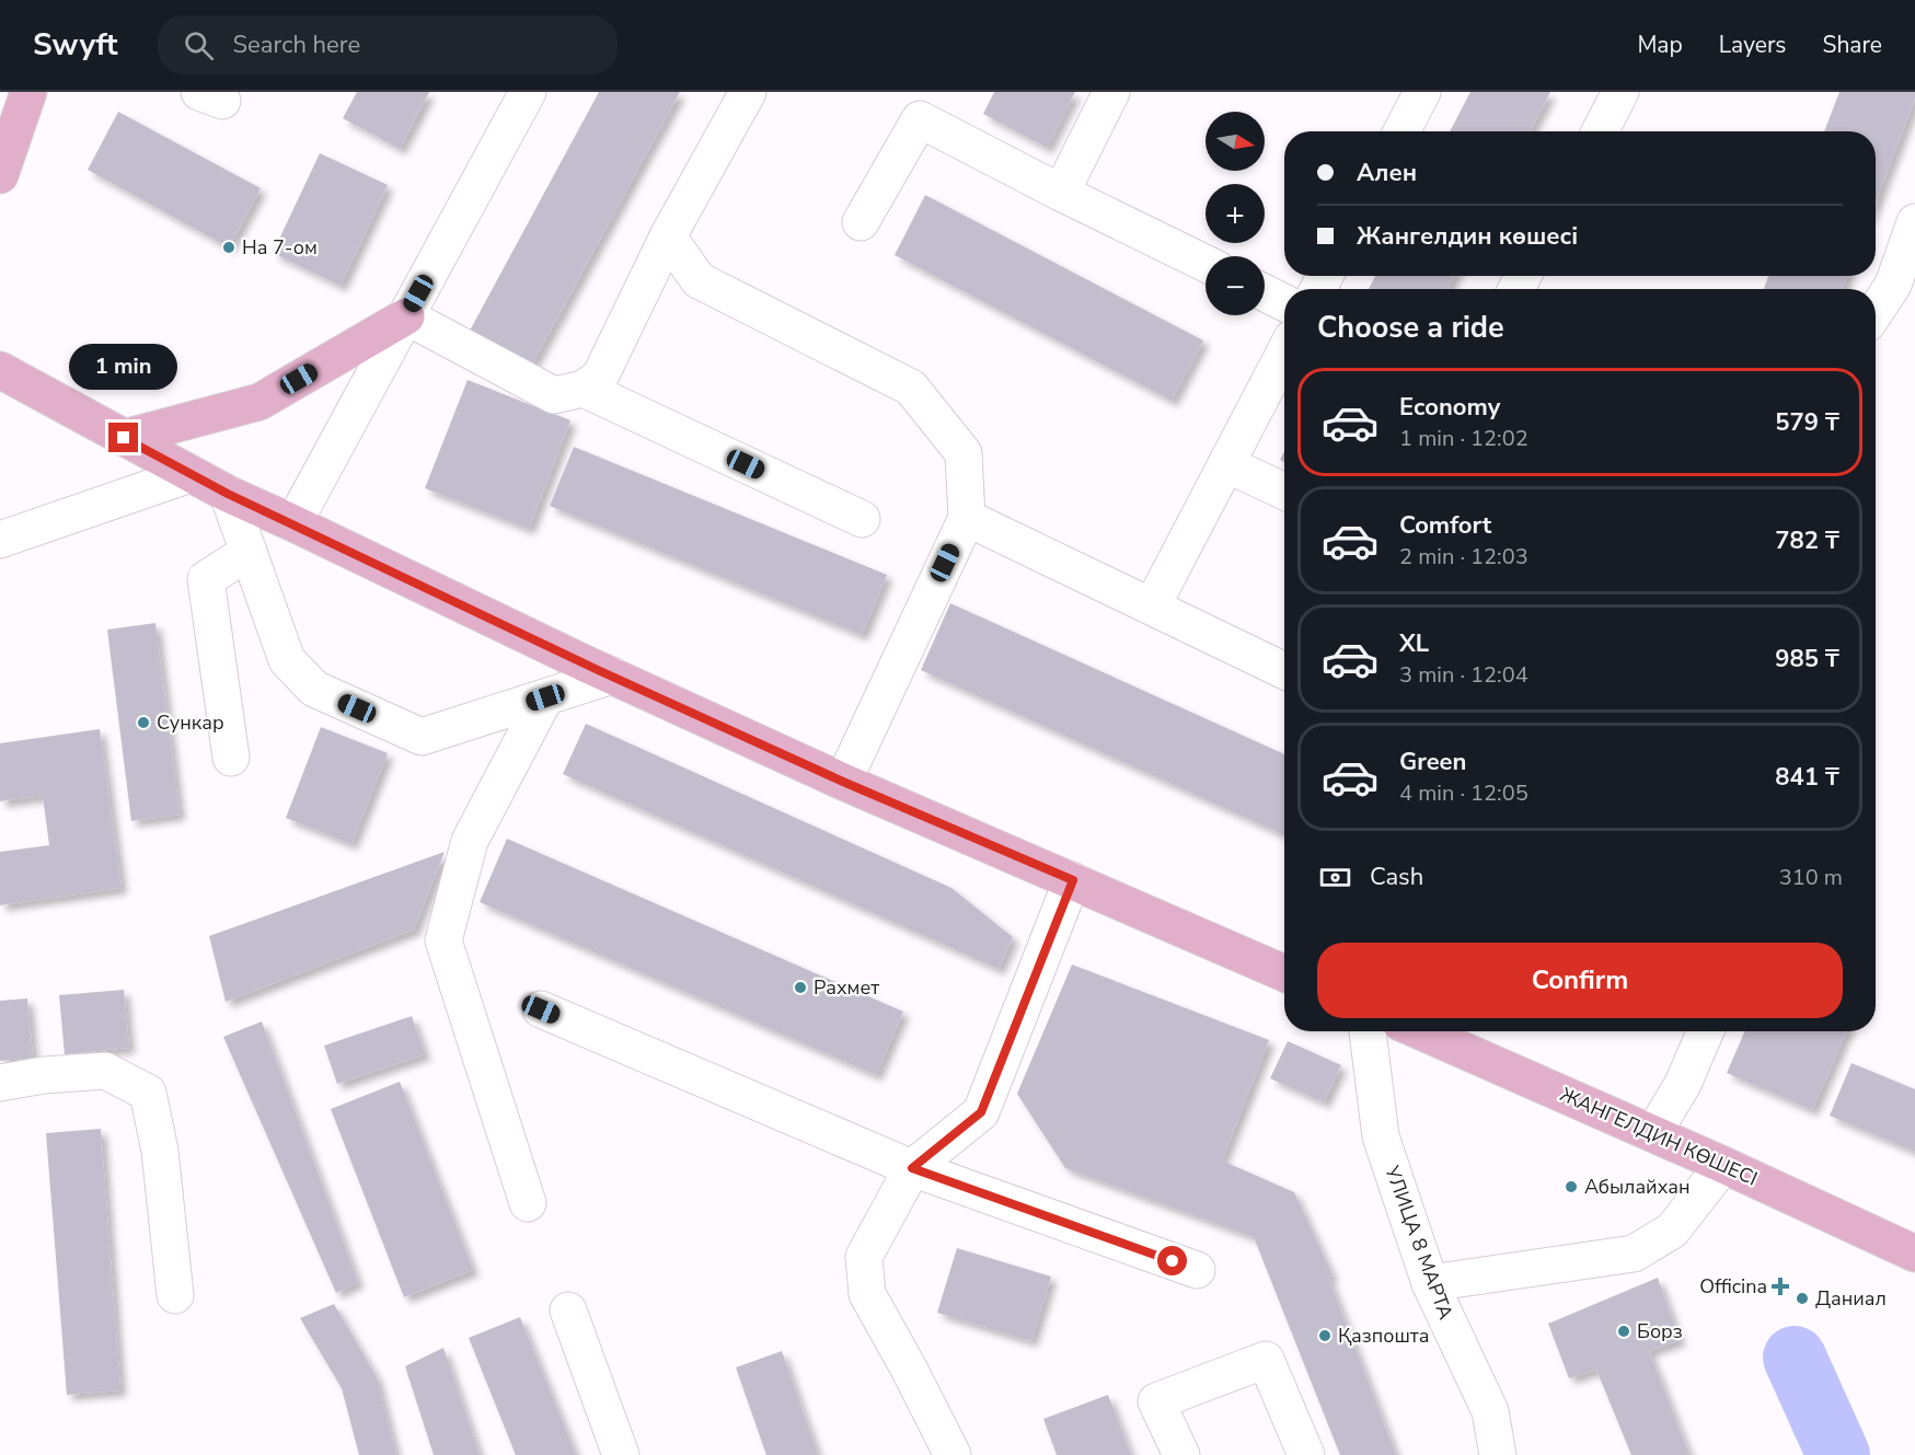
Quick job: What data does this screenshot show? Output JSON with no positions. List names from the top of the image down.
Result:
{
  "streets": {
    "main road": ["ЖАНГЕЛДИН КӨШЕСІ"],
    "street": ["УЛИЦА 8 МАРТА"]
  },
  "places": {
    "other": [
      "На 7-ом",
      "Сункар",
      "Рахмет",
      "Абылайхан",
      "Даниал",
      "Борз",
      "Қазпошта"
    ],
    "health": ["Officina"]
  },
  "north": "right",
  "page": {
    "header": "Swyft",
    "search": "Search here",
    "nav": ["Map", "Layers", "Share"],
    "map_buttons": ["+", "−"],
    "banner": ["Ален", "Жангелдин көшесі"],
    "heading": "Choose a ride",
    "bubble": "1 min",
    "list": [
      {
        "name": "Economy",
        "note": "1 min · 12:02",
        "value": "579 ₸"
      },
      {
        "name": "Comfort",
        "note": "2 min · 12:03",
        "value": "782 ₸"
      },
      {
        "name": "XL",
        "note": "3 min · 12:04",
        "value": "985 ₸"
      },
      {
        "name": "Green",
        "note": "4 min · 12:05",
        "value": "841 ₸"
      }
    ],
    "pay": ["Cash", "310 m"],
    "buttons": "Confirm"
  }
}
